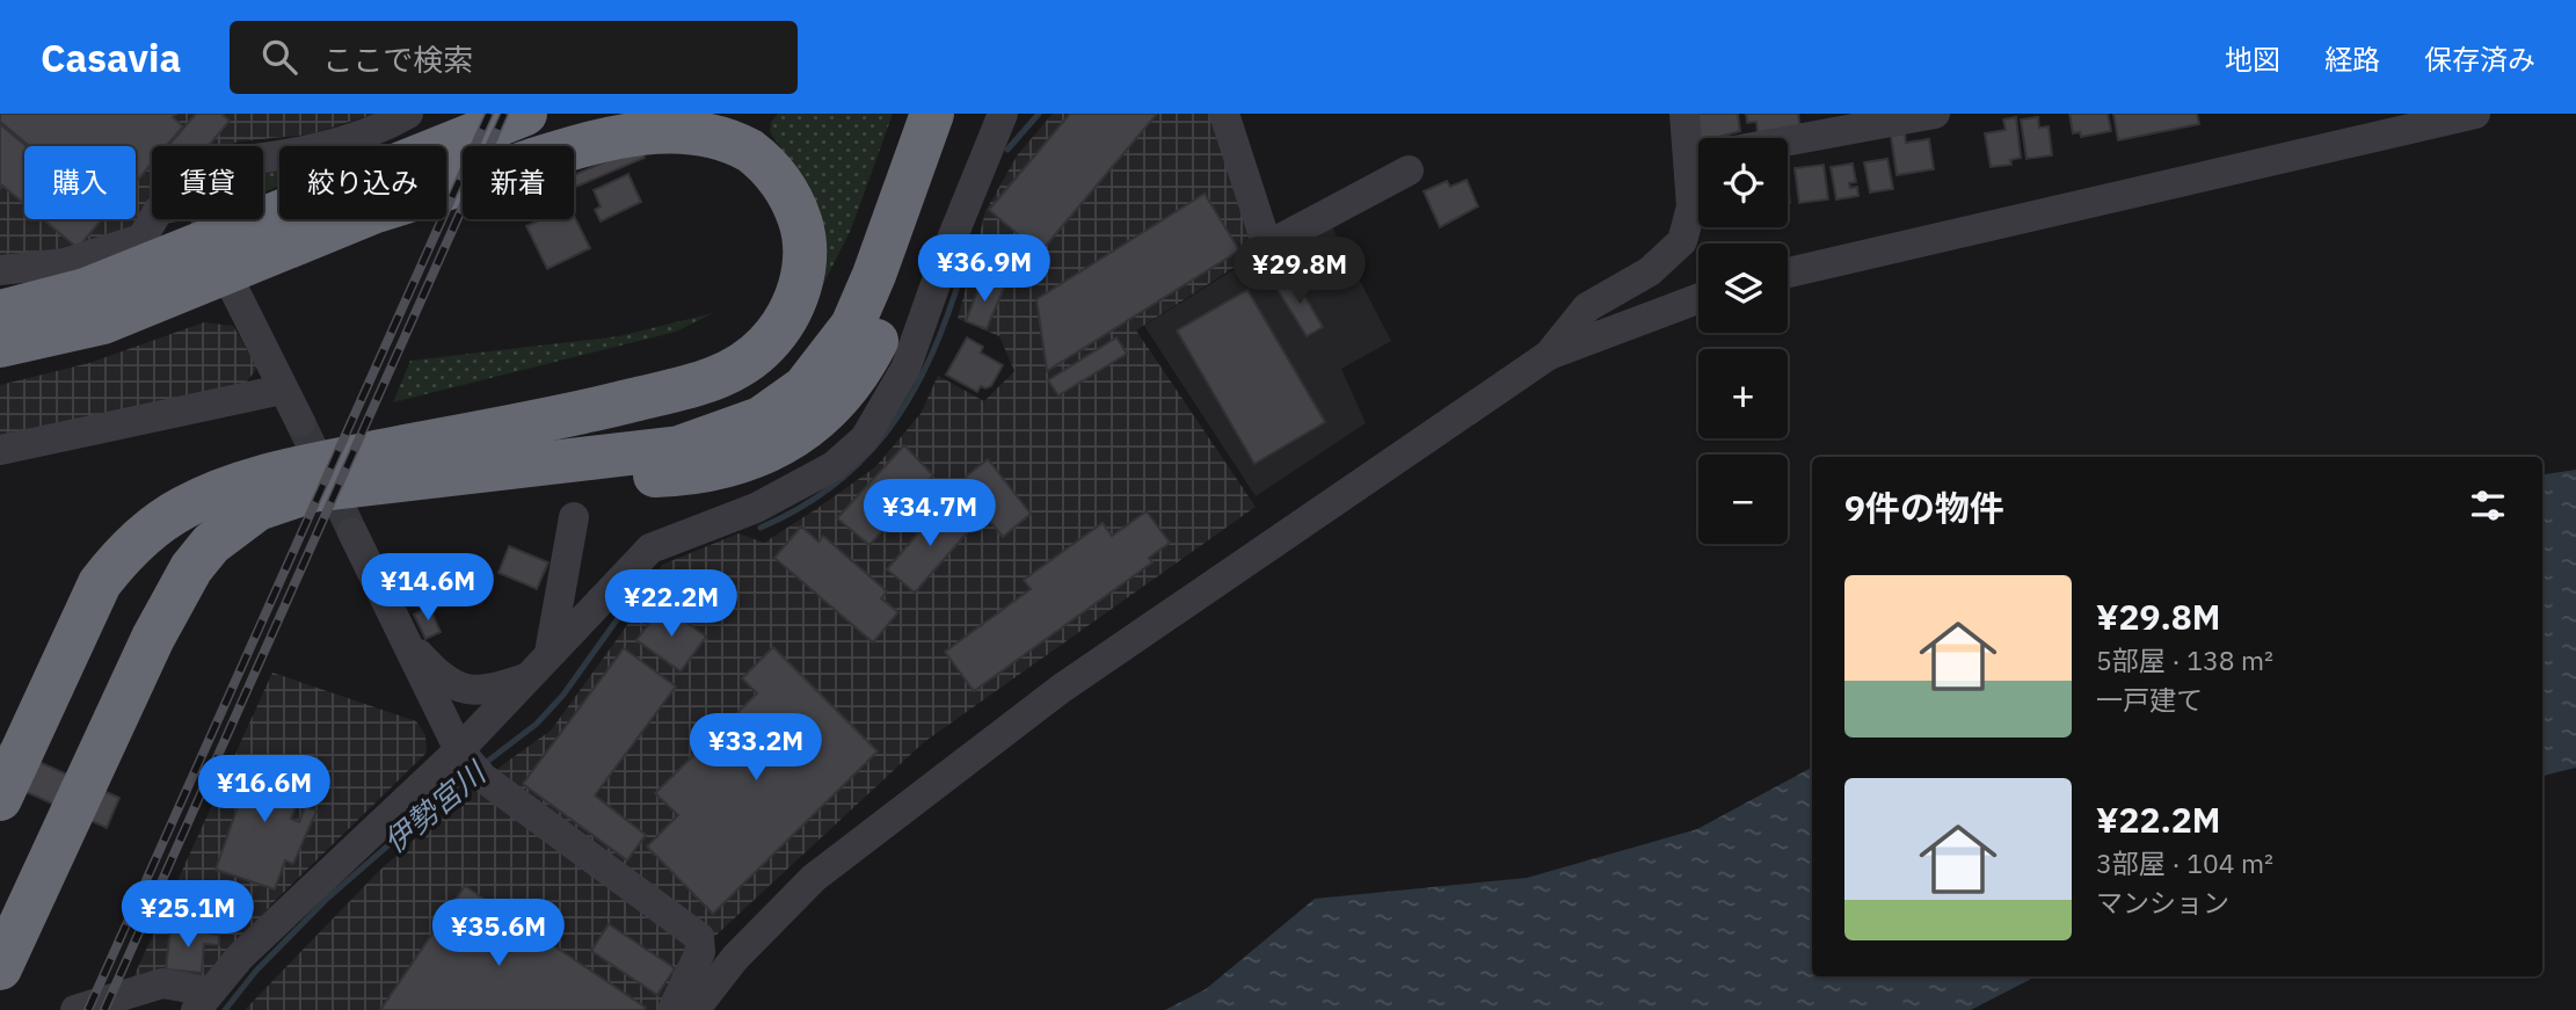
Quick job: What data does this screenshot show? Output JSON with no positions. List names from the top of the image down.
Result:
{
  "water": ["伊勢宮川"],
  "page": {
    "header": "Casavia",
    "search": "ここで検索",
    "nav": ["地図", "経路", "保存済み"],
    "map_buttons": ["+", "−"],
    "chip": [
      "購入",
      "賃貸",
      "絞り込み",
      "新着"
    ],
    "price": [
      "¥36.9M",
      "¥29.8M",
      "¥34.7M",
      "¥14.6M",
      "¥22.2M",
      "¥33.2M",
      "¥16.6M",
      "¥25.1M",
      "¥35.6M"
    ],
    "heading": "9件の物件",
    "list": [
      {
        "name": "¥29.8M",
        "note": "5部屋 · 138 m² · 一戸建て"
      },
      {
        "name": "¥22.2M",
        "note": "3部屋 · 104 m² · マンション"
      }
    ]
  }
}
